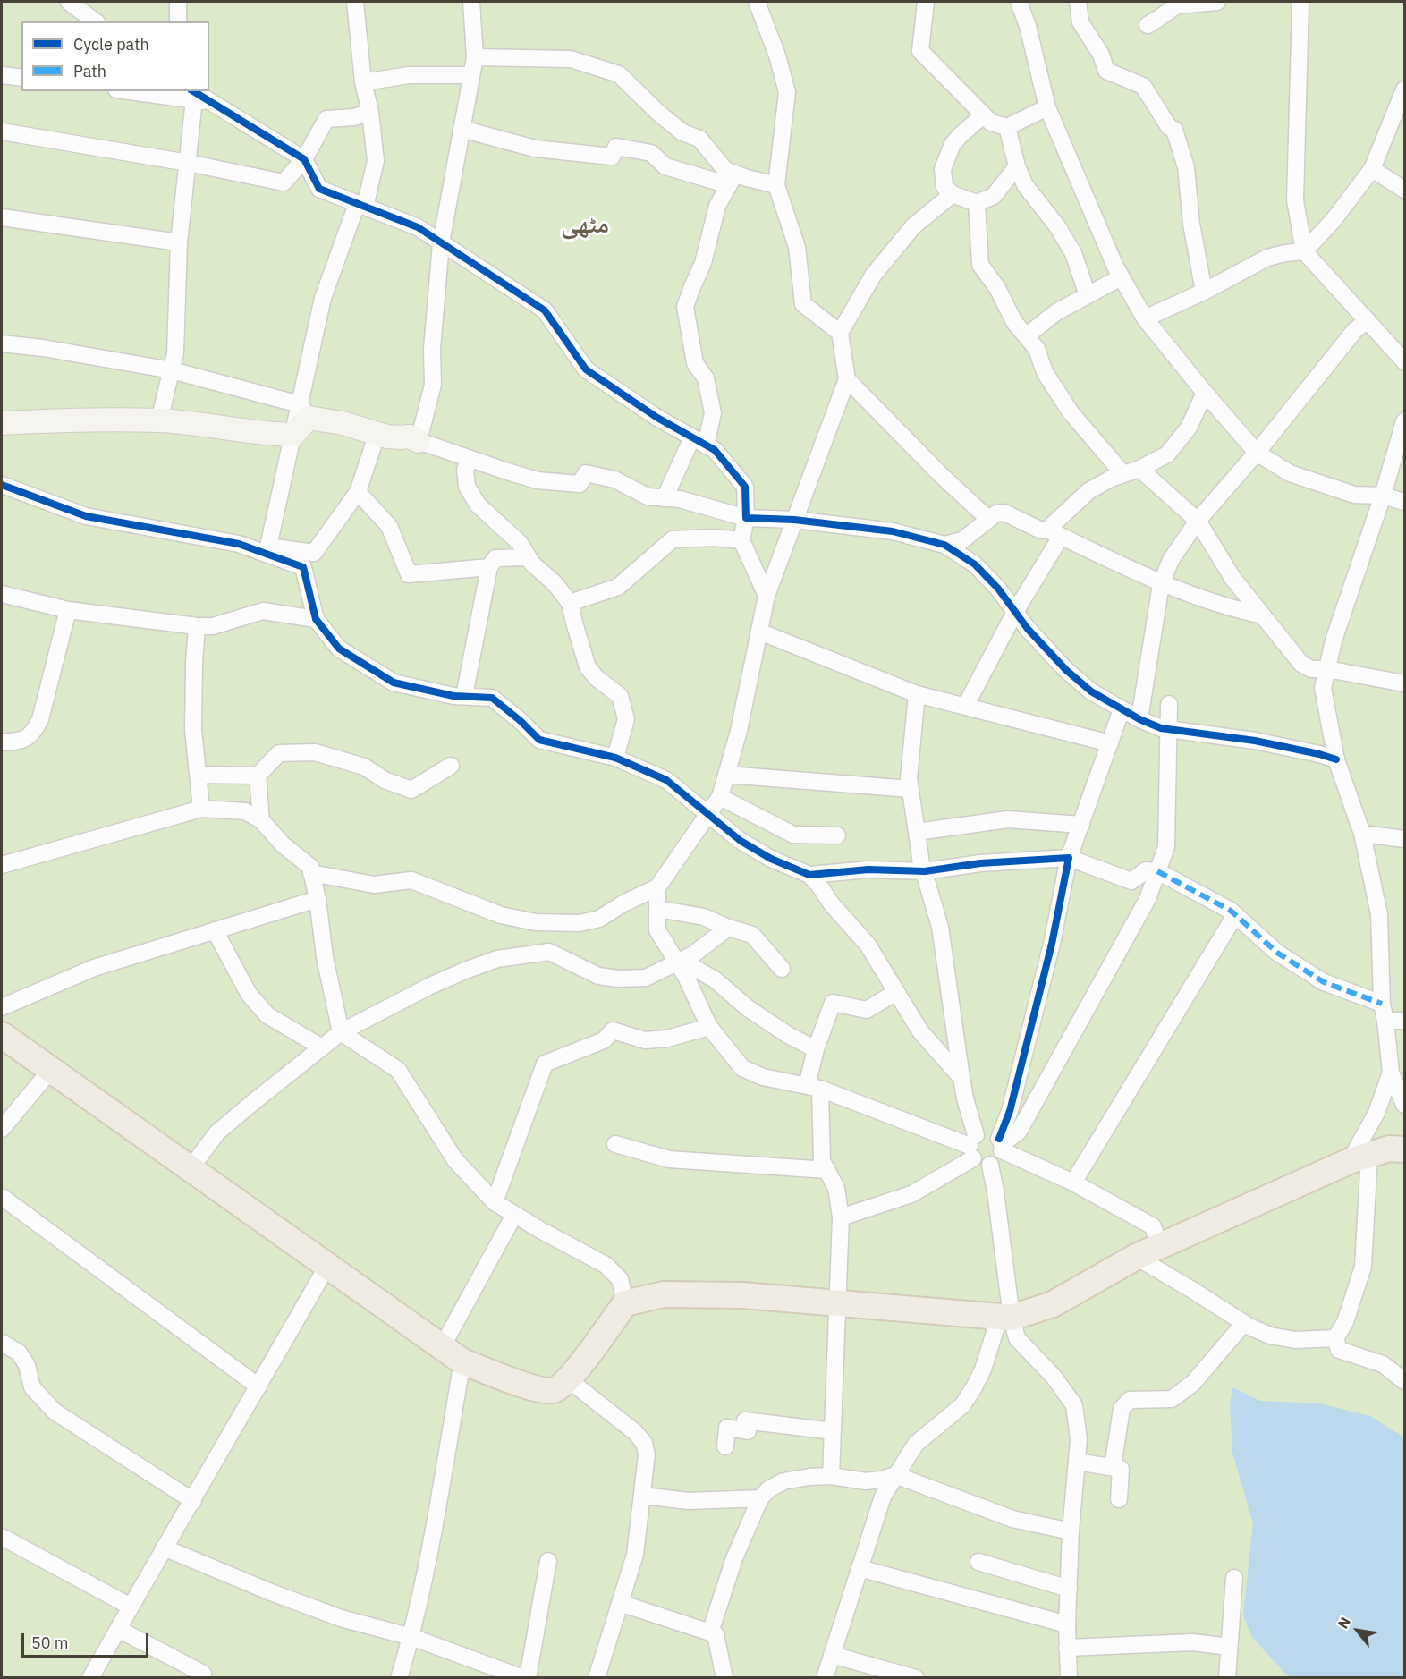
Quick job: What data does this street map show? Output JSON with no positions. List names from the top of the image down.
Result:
{
  "districts": ["مٹھی"],
  "legend": ["Cycle path", "Path"],
  "scale_bar": "50 m",
  "north": "top left"
}
